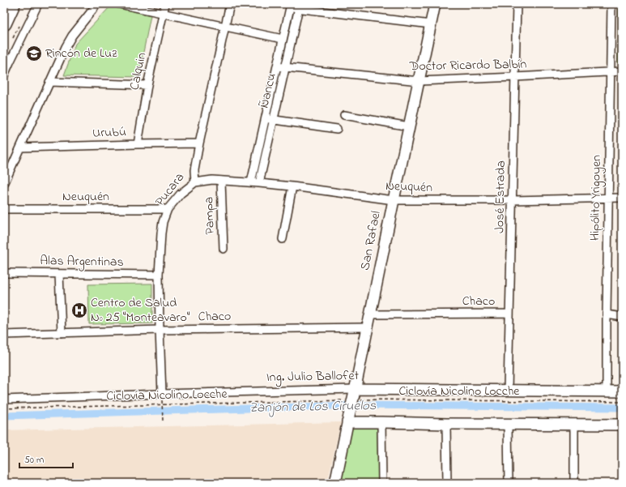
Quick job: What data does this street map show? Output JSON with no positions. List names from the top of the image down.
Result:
{
  "streets": {
    "street": [
      "Doctor Ricardo Balbín",
      "Calquin",
      "Ñancu",
      "Urubú",
      "Neuquén",
      "Pucara",
      "José Estrada",
      "Hipólito Yrigoyen",
      "Pampa",
      "San Rafael",
      "Alas Argentinas",
      "Chaco",
      "Ing. Julio Ballofet"
    ],
    "path": ["Ciclovía Nicolino Locche"]
  },
  "crossings": [
    ["Doctor Ricardo Balbín", "Ñancu"],
    ["Doctor Ricardo Balbín", "José Estrada"],
    ["Doctor Ricardo Balbín", "Hipólito Yrigoyen"],
    ["Doctor Ricardo Balbín", "San Rafael"],
    ["Calquin", "Urubú"],
    ["Ñancu", "Neuquén"],
    ["Urubú", "Pucara"],
    ["Neuquén", "Pucara"],
    ["Neuquén", "José Estrada"],
    ["Neuquén", "Hipólito Yrigoyen"],
    ["Neuquén", "Pampa"],
    ["Neuquén", "San Rafael"],
    ["Pucara", "Alas Argentinas"],
    ["Pucara", "Chaco"],
    ["Pucara", "Ing. Julio Ballofet"],
    ["José Estrada", "Chaco"],
    ["José Estrada", "Ing. Julio Ballofet"],
    ["Hipólito Yrigoyen", "Ing. Julio Ballofet"],
    ["San Rafael", "Chaco"],
    ["San Rafael", "Ing. Julio Ballofet"],
    ["San Rafael", "Ciclovía Nicolino Locche"],
    ["Ing. Julio Ballofet", "Ciclovía Nicolino Locche"]
  ],
  "water": ["Zanjón de Los Ciruelos"],
  "places": {
    "school or university": ["Rincón de Luz"],
    "hospital": ["Centro de Salud Nº 25 \"Monteavaro\""]
  },
  "scale_bar": "50 m"
}
